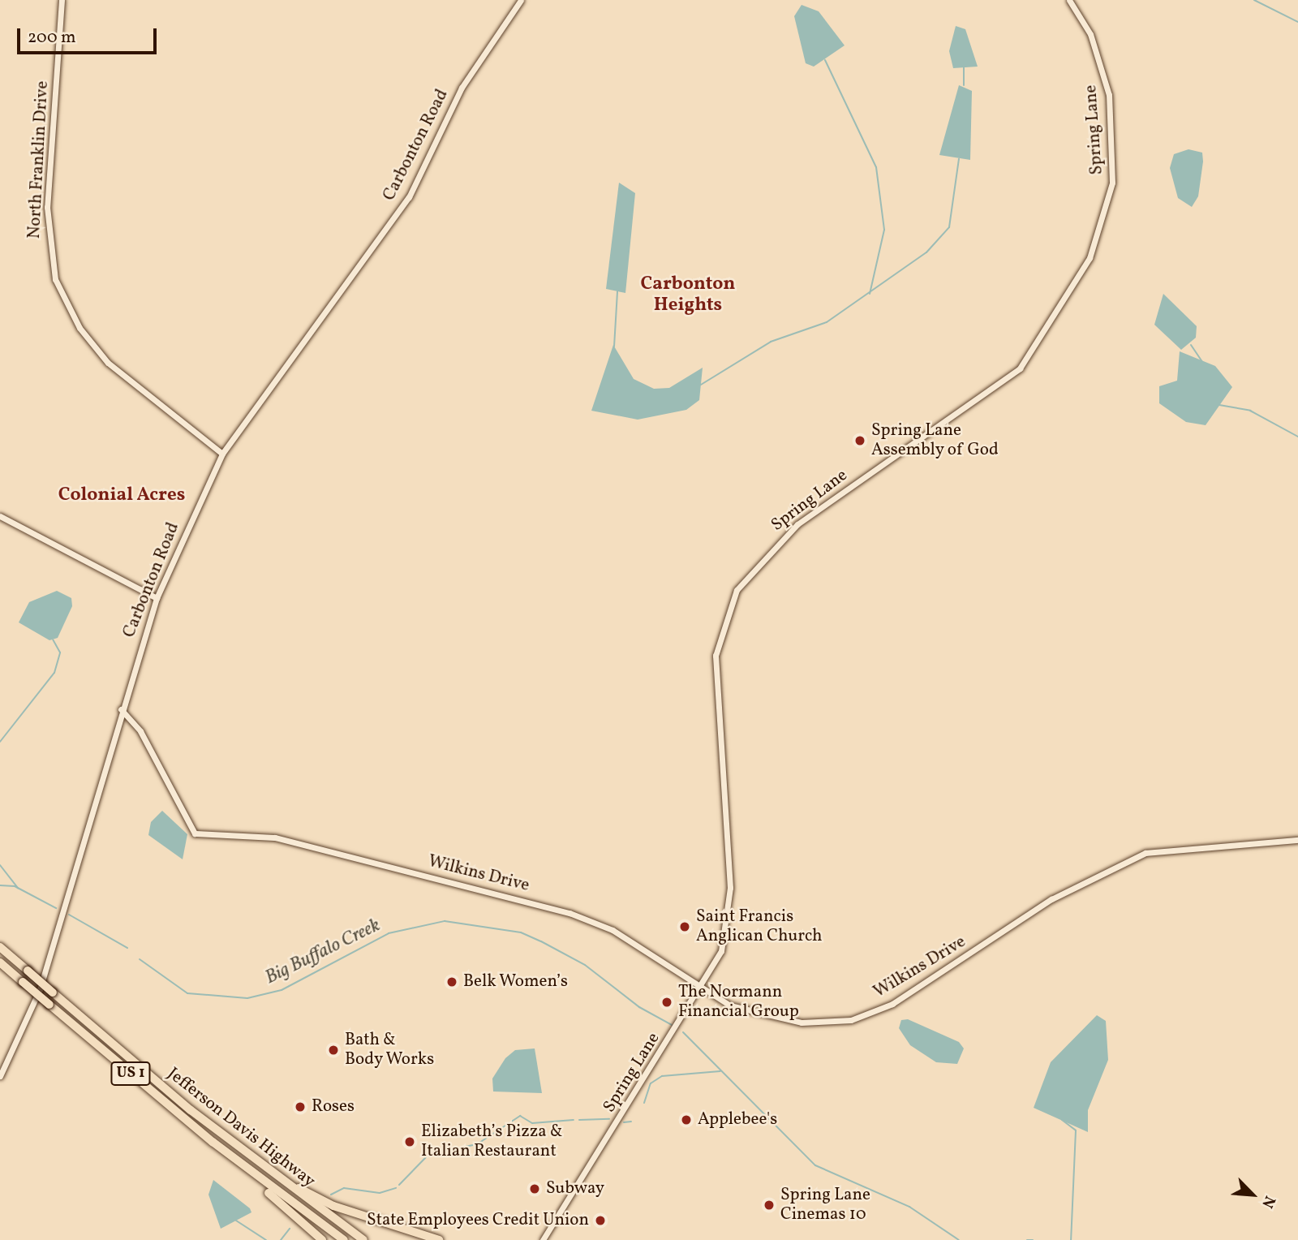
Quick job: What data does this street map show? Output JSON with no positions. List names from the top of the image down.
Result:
{
  "streets": {
    "highway": ["US 1", "Jefferson Davis Highway"],
    "street": [
      "Spring Lane",
      "Carbonton Road",
      "North Franklin Drive",
      "Wilkins Drive"
    ]
  },
  "crossings": [
    ["Spring Lane", "Wilkins Drive"],
    ["Carbonton Road", "North Franklin Drive"],
    ["Carbonton Road", "Wilkins Drive"]
  ],
  "districts": ["Carbonton Heights", "Colonial Acres"],
  "water": ["Big Buffalo Creek"],
  "places": [
    "Spring Lane Assembly of God",
    "Saint Francis Anglican Church",
    "Belk Women’s",
    "The Normann Financial Group",
    "Bath & Body Works",
    "Roses",
    "Applebee's",
    "Elizabeth’s Pizza & Italian Restaurant",
    "Subway",
    "Spring Lane Cinemas 10",
    "State Employees Credit Union"
  ],
  "scale_bar": "200 m",
  "north": "bottom right"
}
